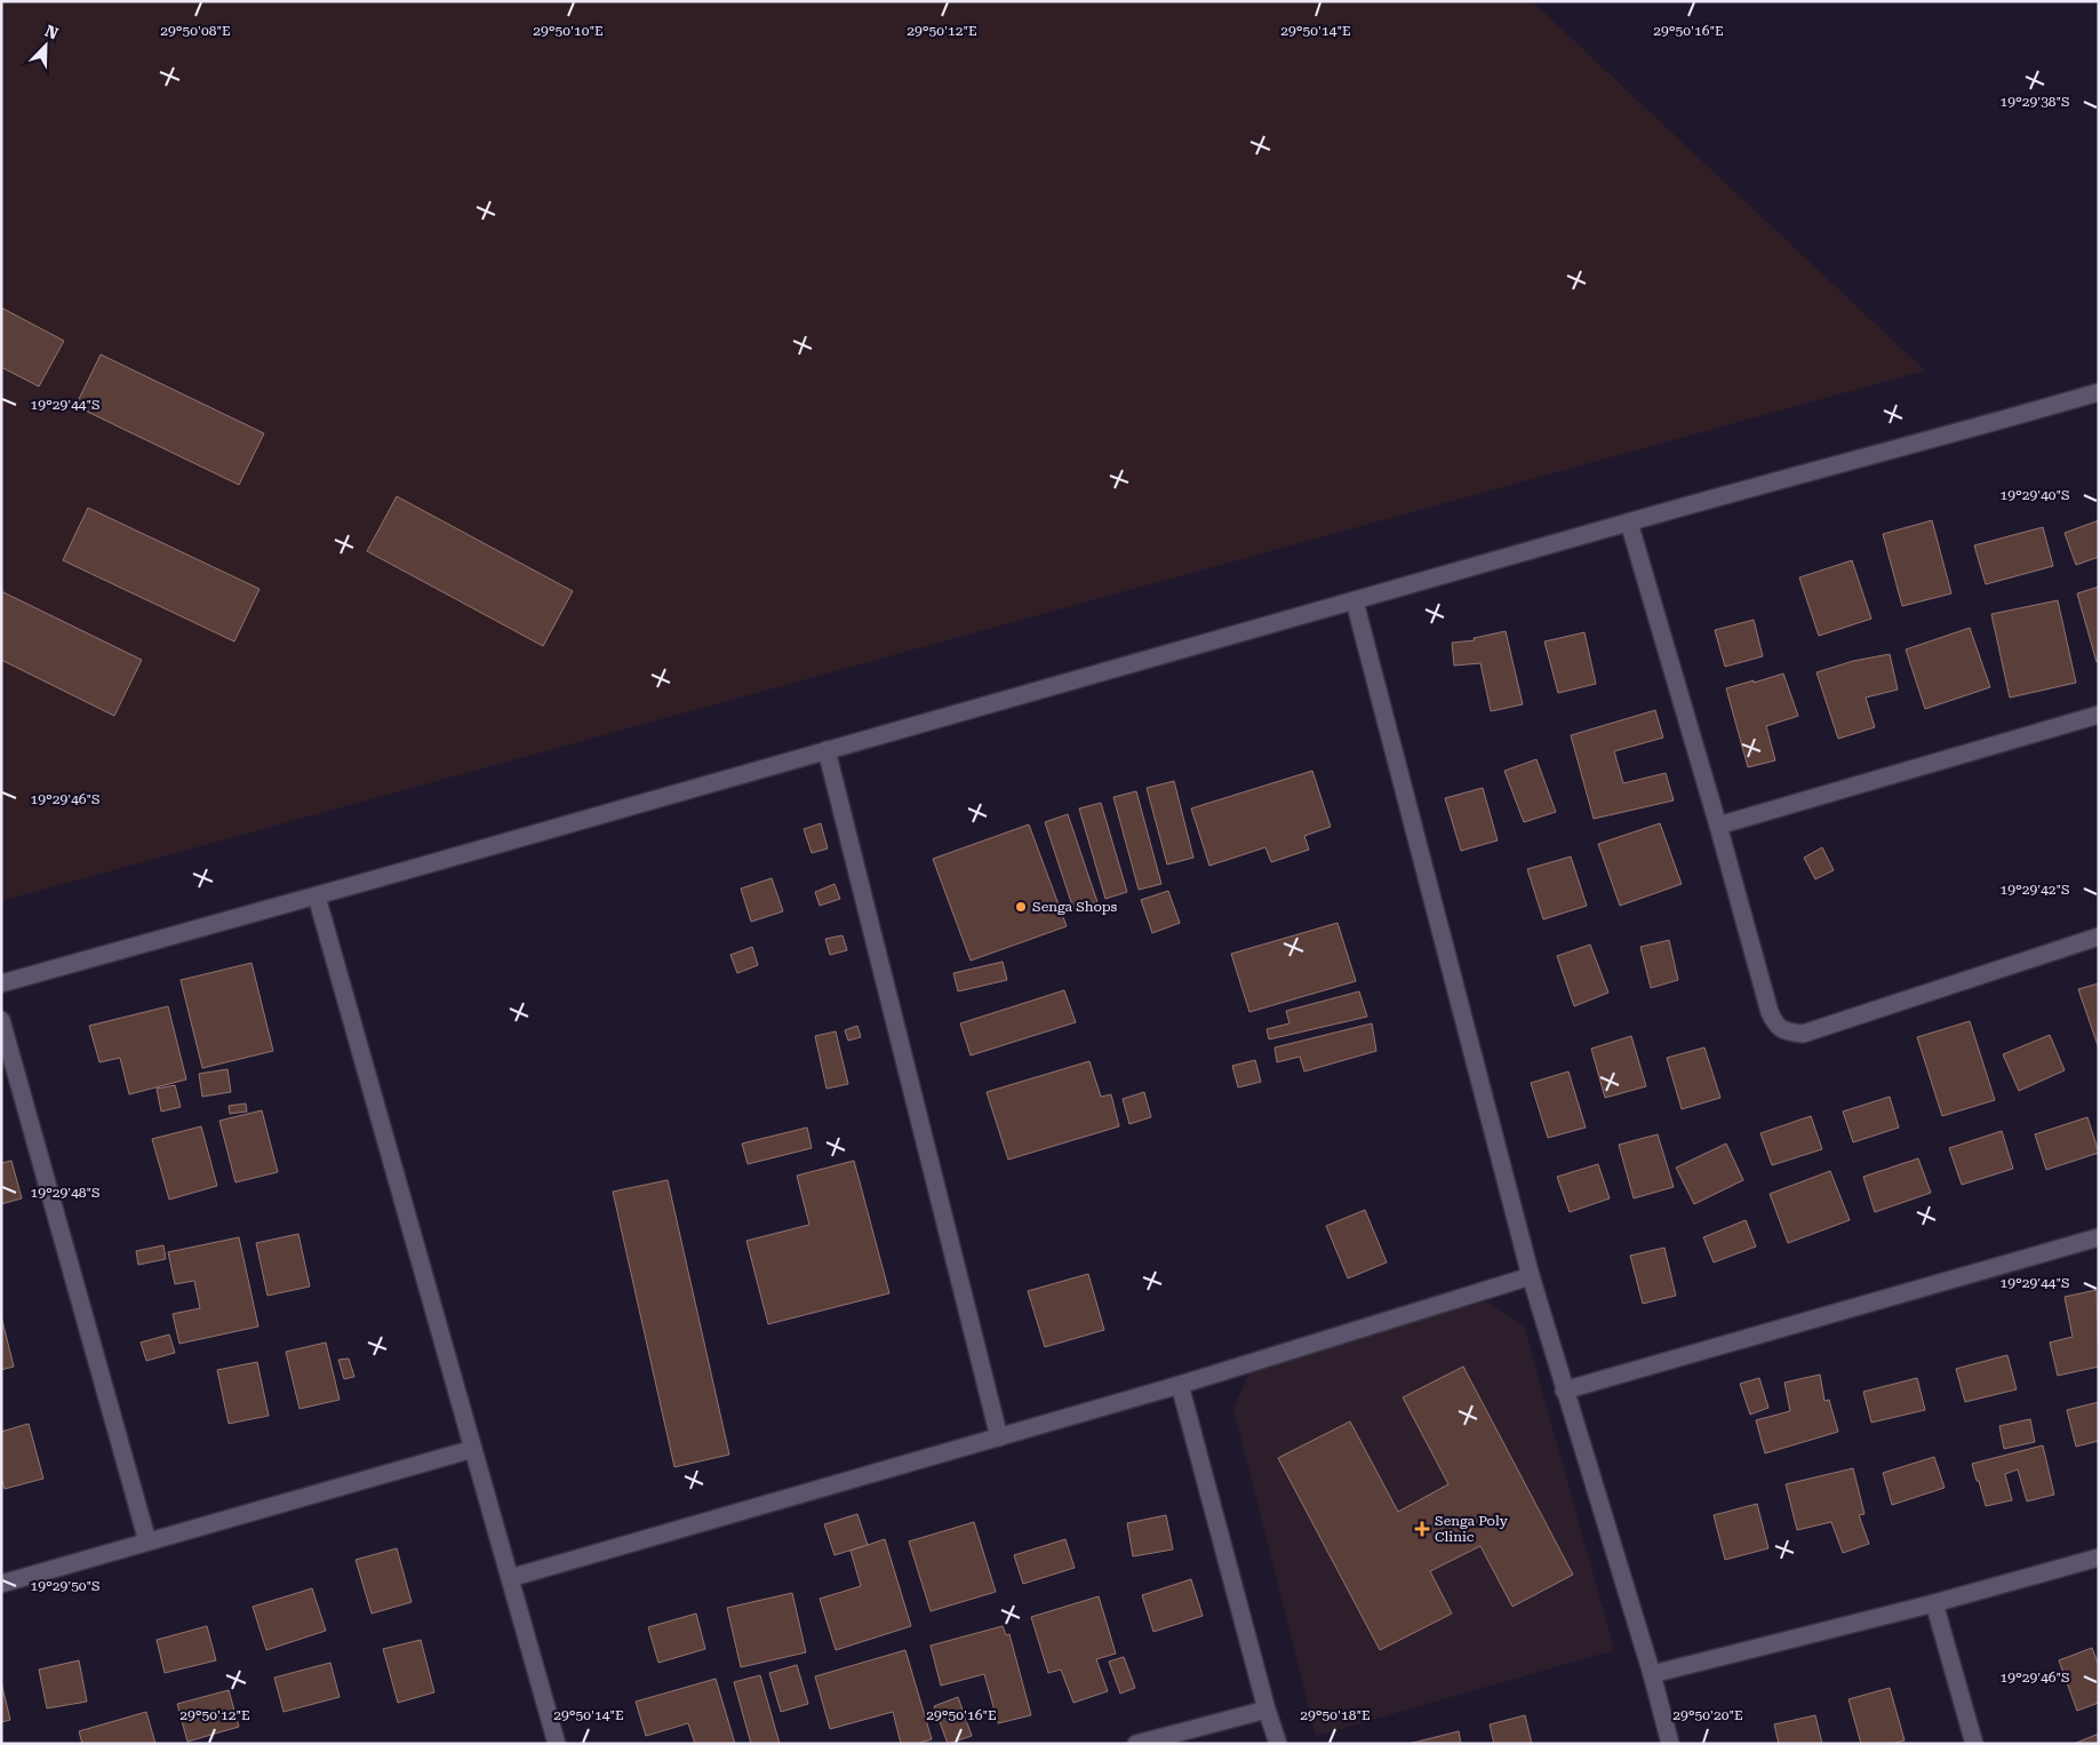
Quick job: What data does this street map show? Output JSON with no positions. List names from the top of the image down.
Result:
{
  "places": {
    "other": ["Senga Shops"],
    "health": ["Senga Poly Clinic"]
  },
  "north": "top right",
  "coordinates": [
    "29°50'08\"E",
    "29°50'10\"E",
    "29°50'12\"E",
    "29°50'14\"E",
    "29°50'16\"E",
    "19°29'38\"S",
    "19°29'44\"S",
    "19°29'40\"S",
    "19°29'46\"S",
    "19°29'42\"S",
    "19°29'48\"S",
    "19°29'50\"S",
    "29°50'18\"E",
    "29°50'20\"E"
  ]
}
